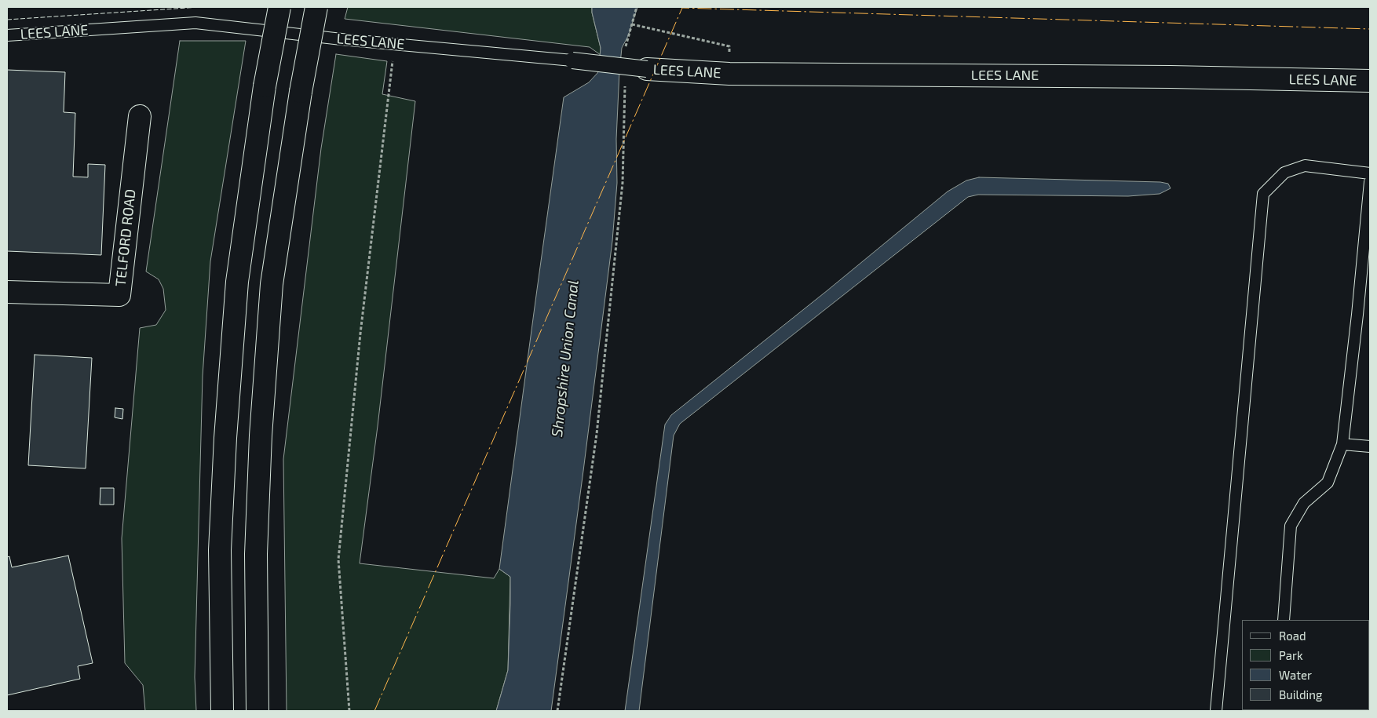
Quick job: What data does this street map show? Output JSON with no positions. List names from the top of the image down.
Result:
{
  "streets": {
    "main road": ["LEES LANE", "TELFORD ROAD"]
  },
  "water": ["Shropshire Union Canal"],
  "legend": [
    "Road",
    "Park",
    "Water",
    "Building"
  ]
}
